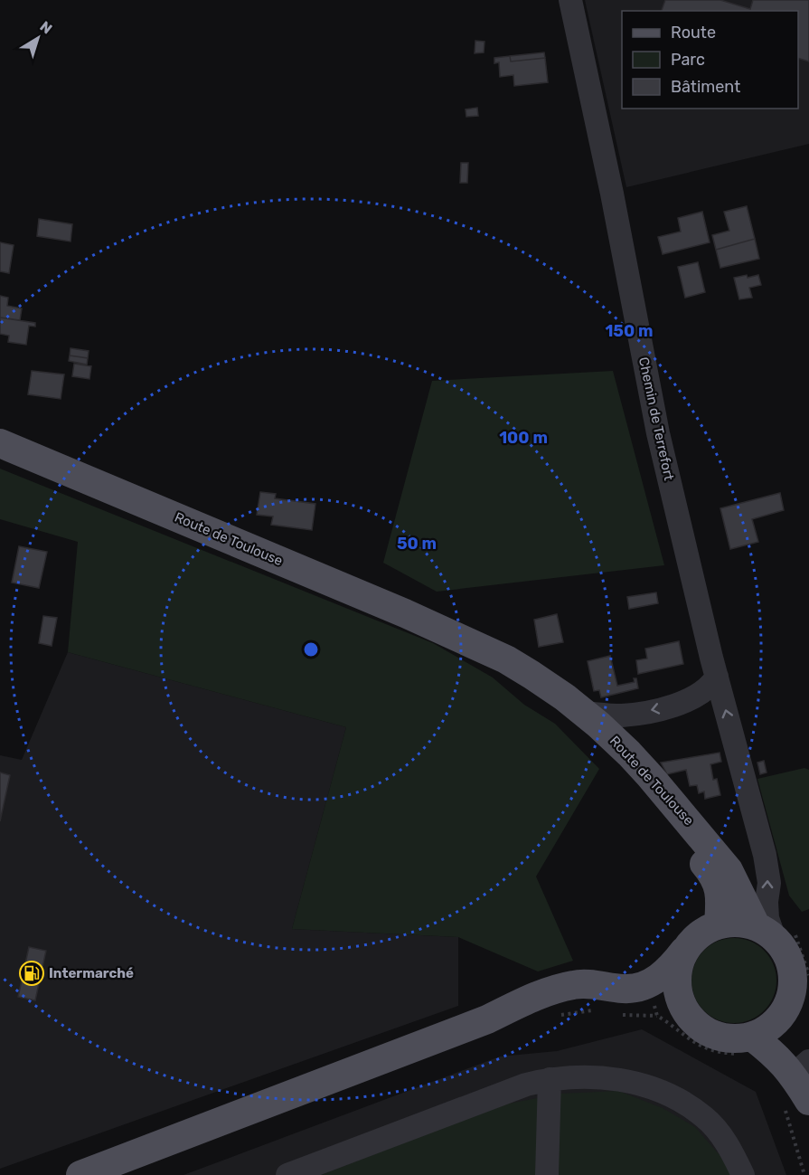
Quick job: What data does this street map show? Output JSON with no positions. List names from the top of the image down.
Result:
{
  "streets": {
    "main road": ["Route de Toulouse"],
    "street": ["Chemin de Terrefort"]
  },
  "crossings": [
    ["Chemin de Terrefort", "Route de Toulouse"]
  ],
  "places": {
    "fuel station": ["Intermarché"]
  },
  "legend": ["Route", "Parc", "Bâtiment"],
  "north": "top right",
  "rings": ["150 m", "100 m", "50 m"]
}
